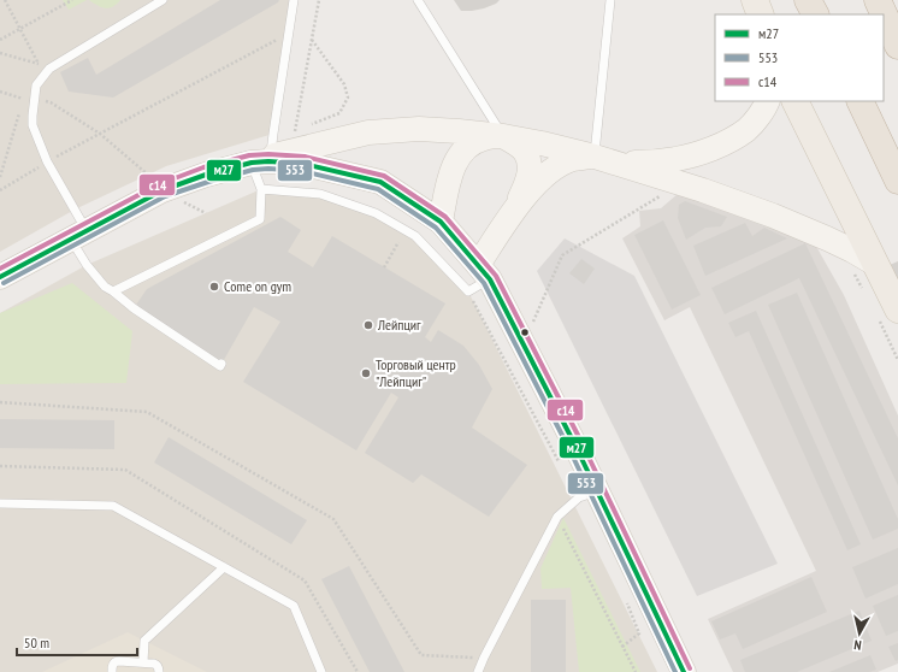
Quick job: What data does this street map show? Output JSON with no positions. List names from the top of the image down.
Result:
{
  "places": ["Come on gym", "Лейпциг", "Торговый центр \"Лейпциг\""],
  "lines": ["transit line с14", "transit line м27", "transit line 553"],
  "legend": ["м27", "553", "с14"],
  "scale_bar": "50 m",
  "north": "bottom"
}
